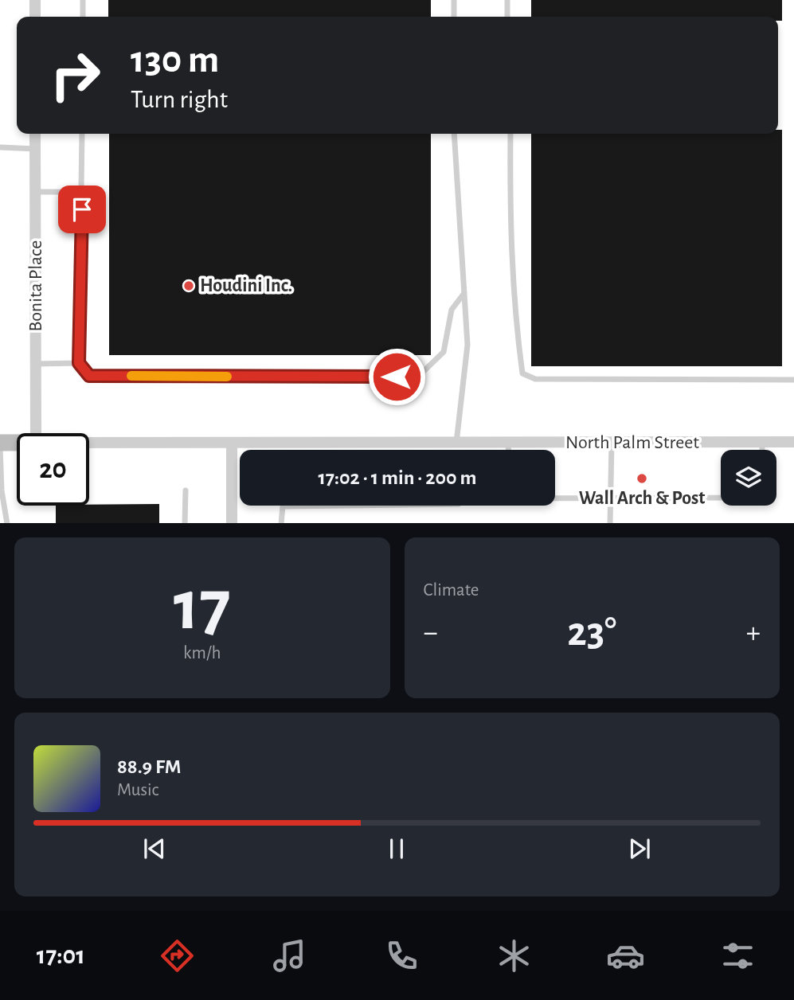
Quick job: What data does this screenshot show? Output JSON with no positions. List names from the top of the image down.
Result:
{
  "streets": {
    "street": ["Bonita Place", "North Palm Street"]
  },
  "places": ["Houdini Inc.", "Wall Arch & Post"],
  "page": {
    "turn": ["130 m", "Turn right"],
    "limit": "20",
    "trip": "17:02 · 1 min · 200 m",
    "tile": [
      ["17", "km/h"],
      "Climate"
    ],
    "heat": ["−", "23°", "+"],
    "song": ["88.9 FM", "Music"],
    "tabs": "17:01"
  }
}
